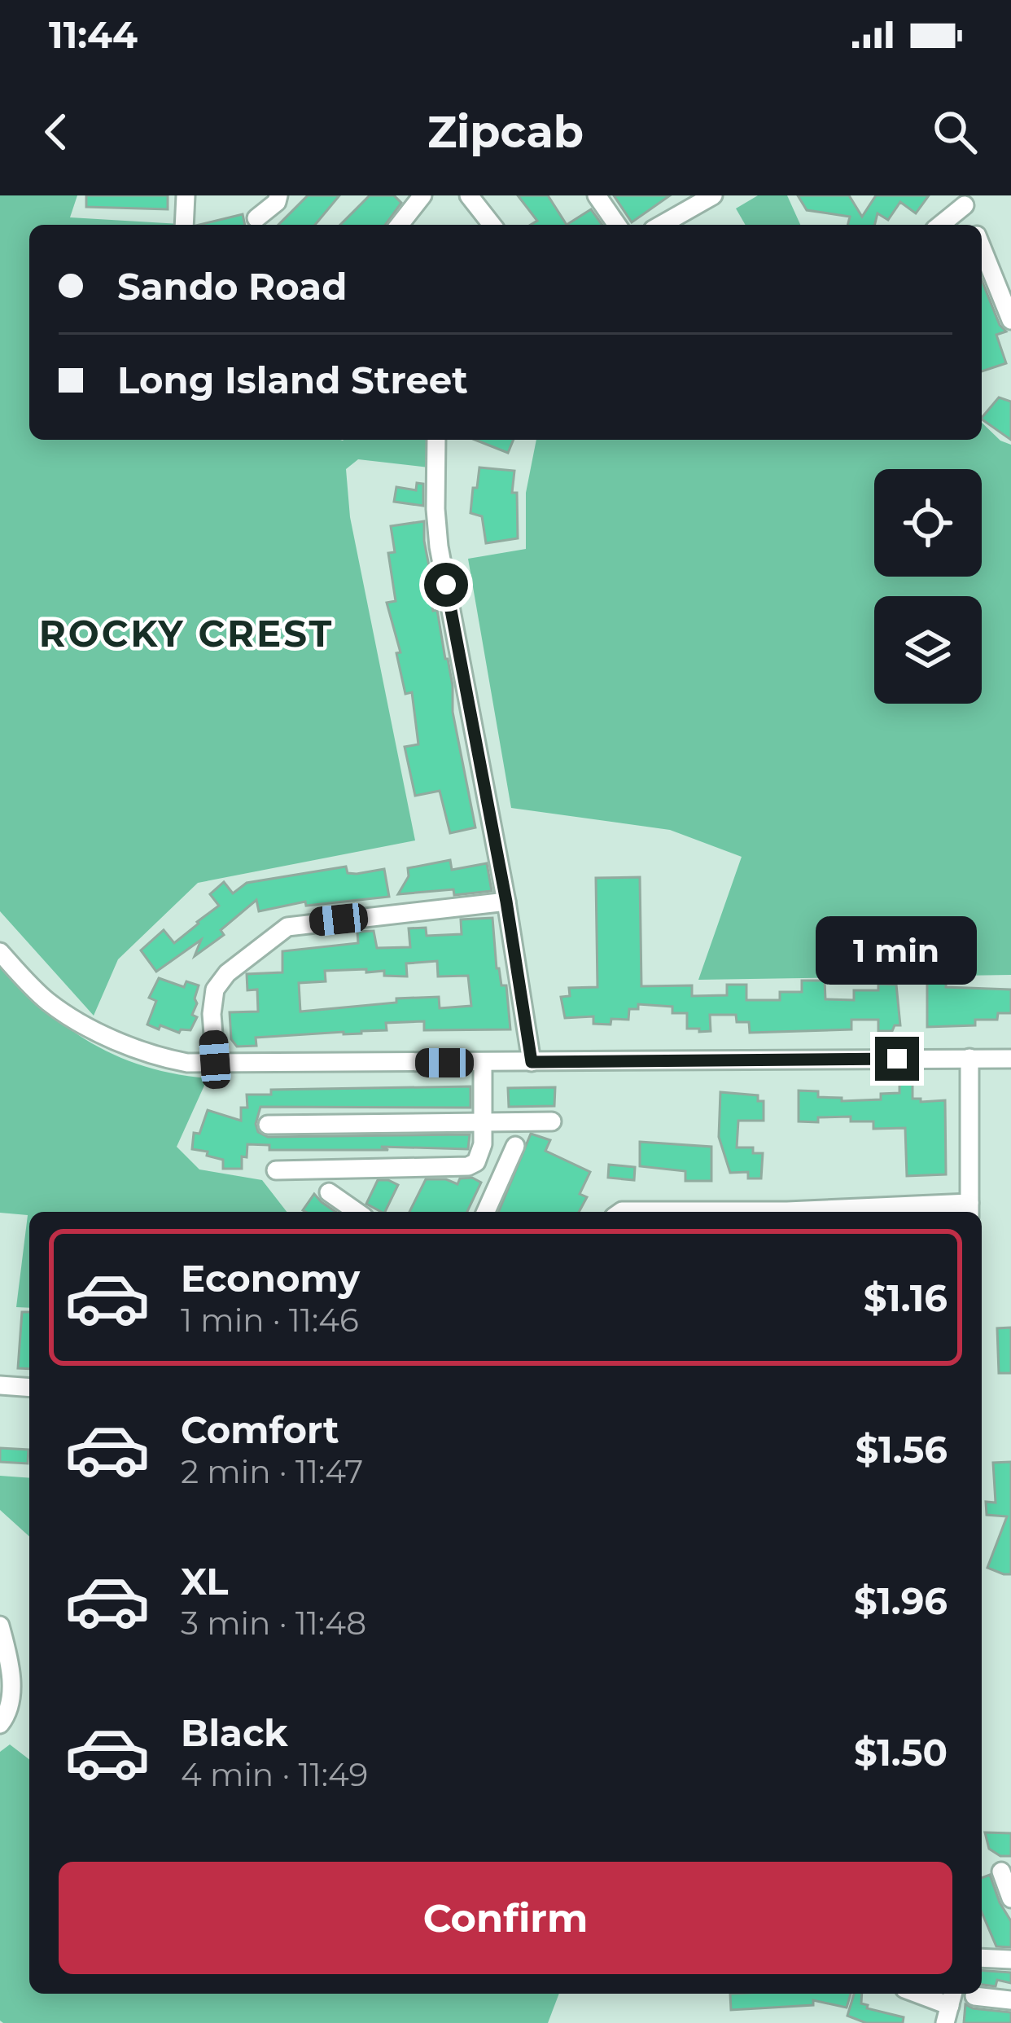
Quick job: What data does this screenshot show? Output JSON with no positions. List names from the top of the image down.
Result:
{
  "districts": ["ROCKY CREST"],
  "page": {
    "status": "11:44",
    "header": "Zipcab",
    "banner": ["Sando Road", "Long Island Street"],
    "bubble": "1 min",
    "list": [
      {
        "name": "Economy",
        "note": "1 min · 11:46",
        "value": "$1.16"
      },
      {
        "name": "Comfort",
        "note": "2 min · 11:47",
        "value": "$1.56"
      },
      {
        "name": "XL",
        "note": "3 min · 11:48",
        "value": "$1.96"
      },
      {
        "name": "Black",
        "note": "4 min · 11:49",
        "value": "$1.50"
      }
    ],
    "buttons": "Confirm"
  }
}
